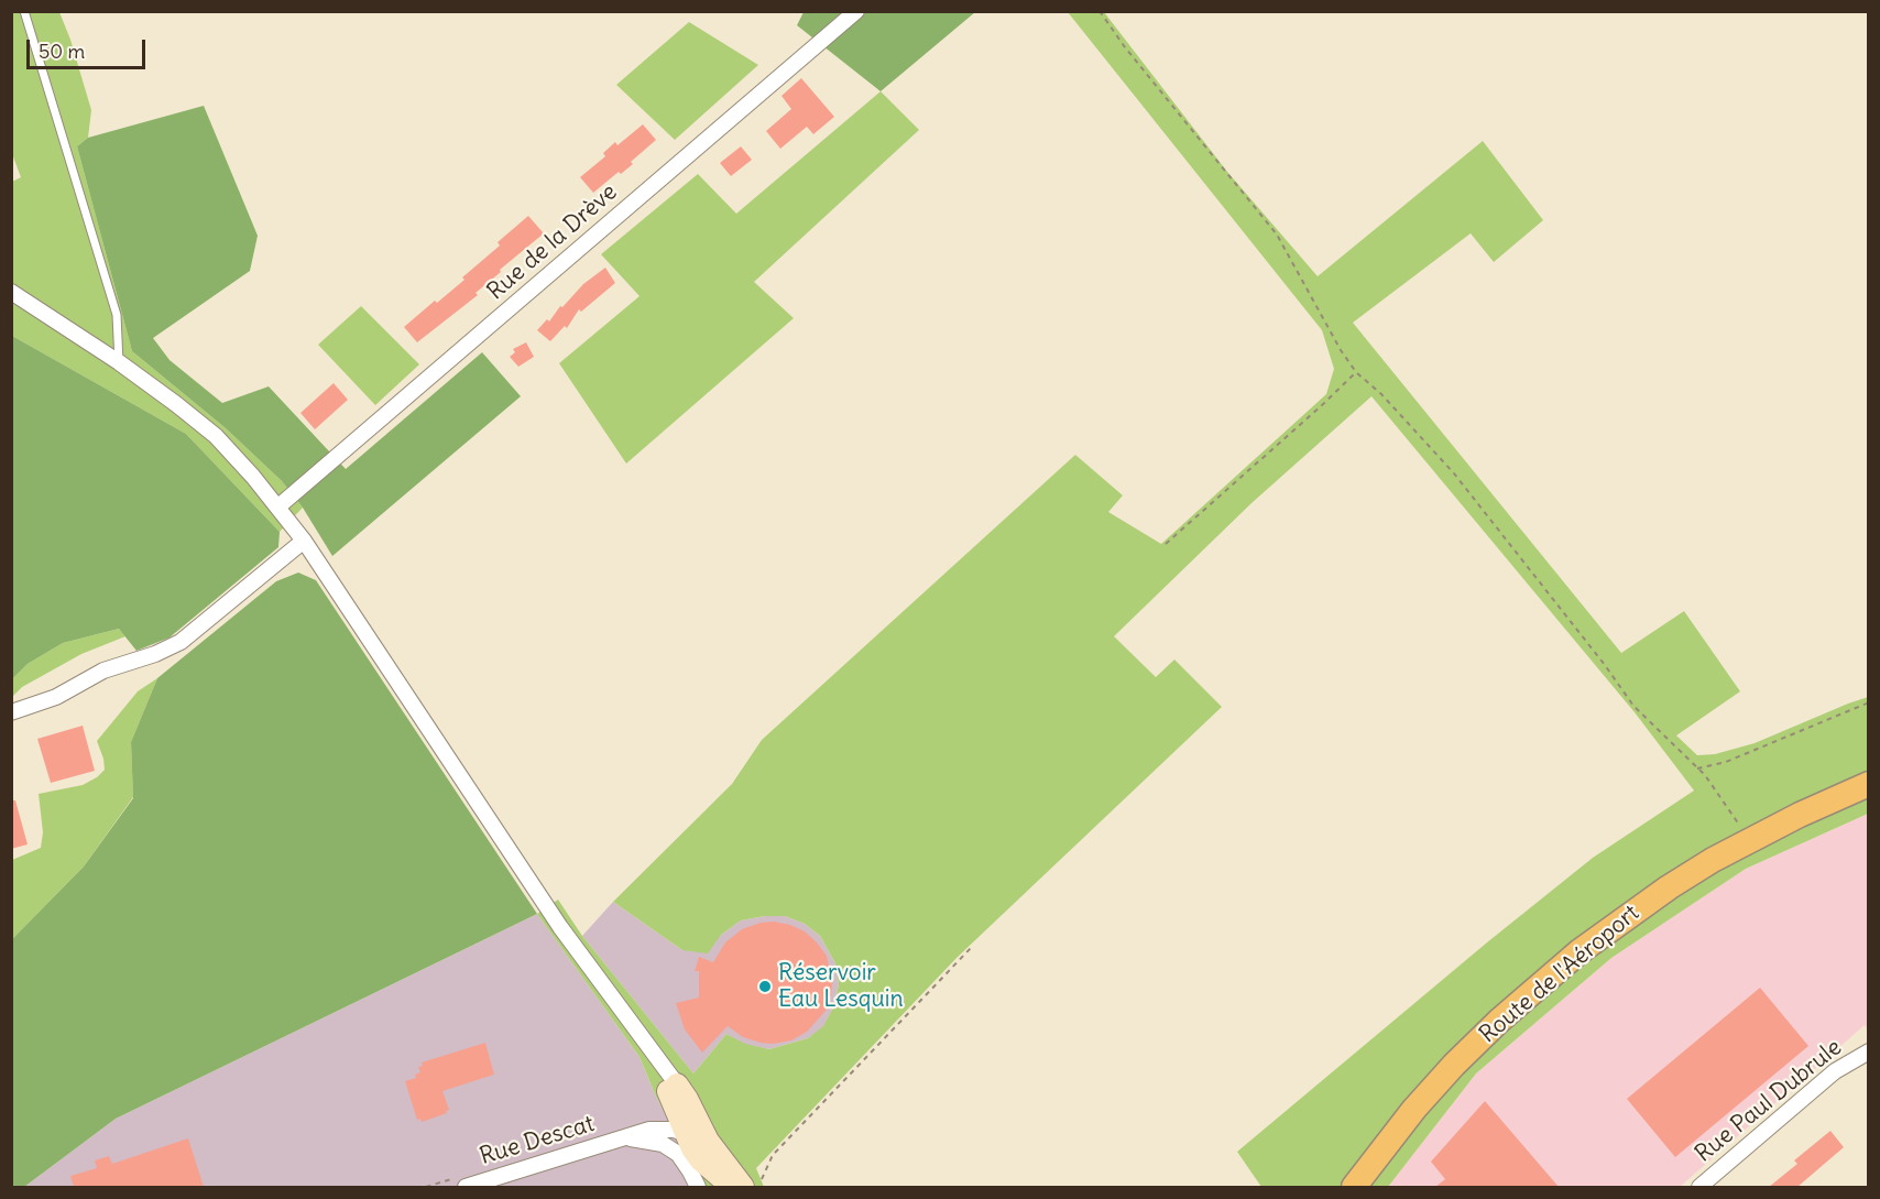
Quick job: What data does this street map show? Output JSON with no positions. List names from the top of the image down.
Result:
{
  "streets": {
    "main road": ["Route de l'Aéroport"],
    "street": ["Rue de la Drève", "Rue Paul Dubrule", "Rue Descat"]
  },
  "places": ["Réservoir Eau Lesquin"],
  "scale_bar": "50 m"
}
